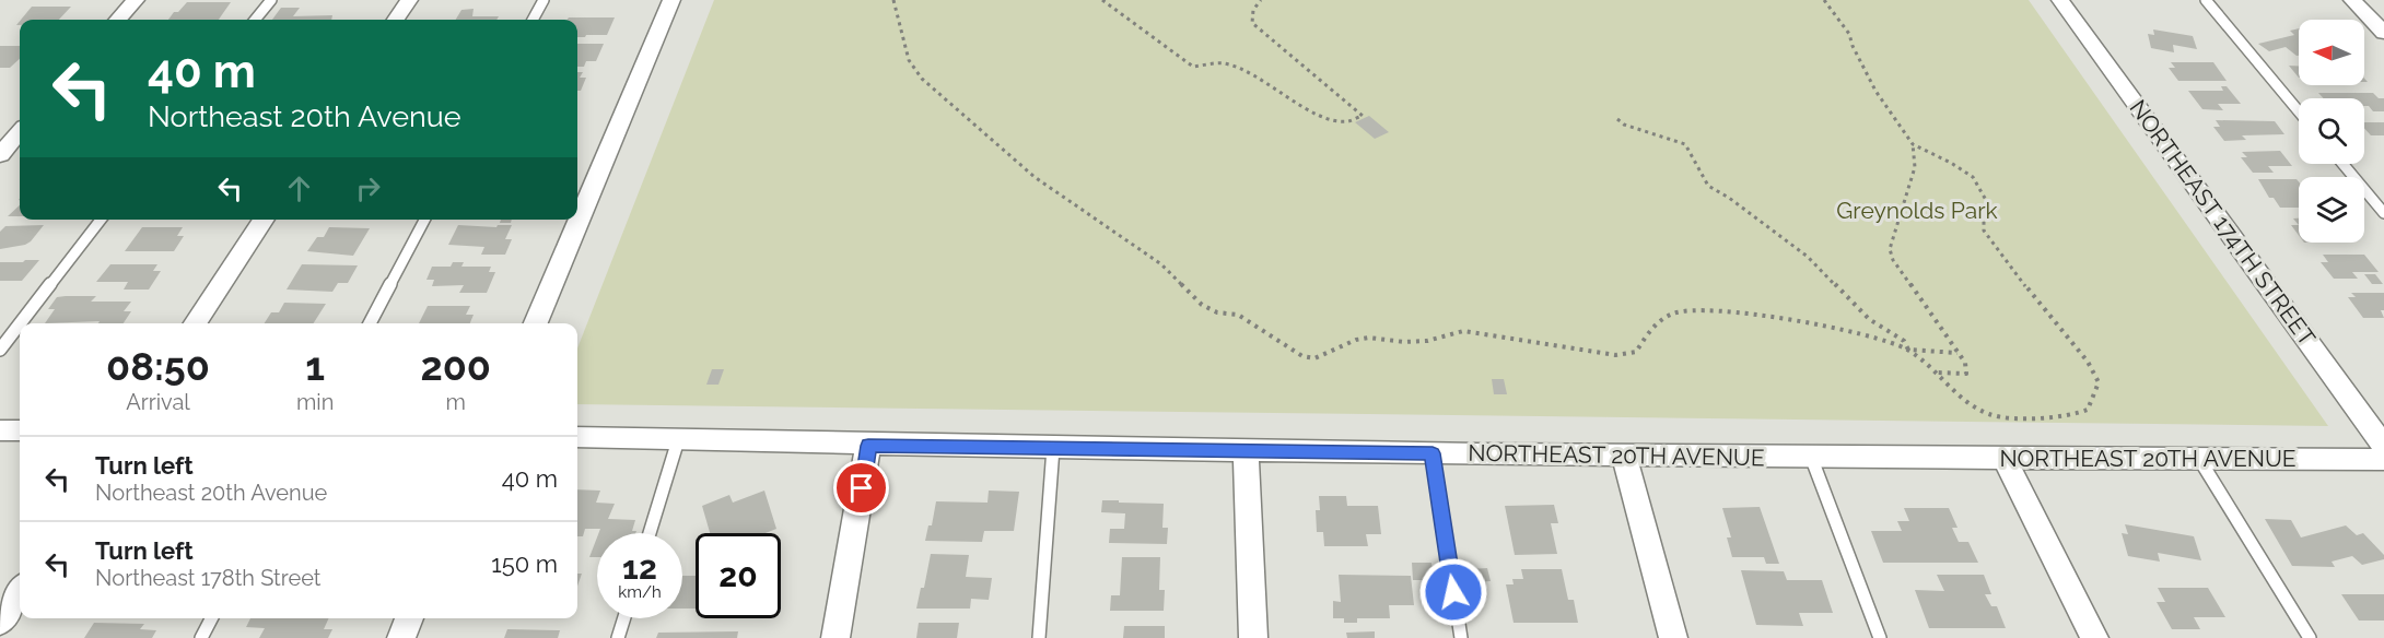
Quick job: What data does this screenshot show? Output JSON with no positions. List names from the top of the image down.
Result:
{
  "streets": {
    "street": ["NORTHEAST 174TH STREET", "NORTHEAST 20TH AVENUE"]
  },
  "parks": ["Greynolds Park"],
  "north": "left",
  "page": {
    "turn": ["40 m", "Northeast 20th Avenue"],
    "eta": [
      "08:50",
      "Arrival",
      "1",
      "min",
      "200",
      "m"
    ],
    "list": [
      {
        "name": "Turn left",
        "note": "Northeast 20th Avenue",
        "value": "40 m"
      },
      {
        "name": "Turn left",
        "note": "Northeast 178th Street",
        "value": "150 m"
      }
    ],
    "speed": "12 km/h",
    "limit": "20"
  }
}
